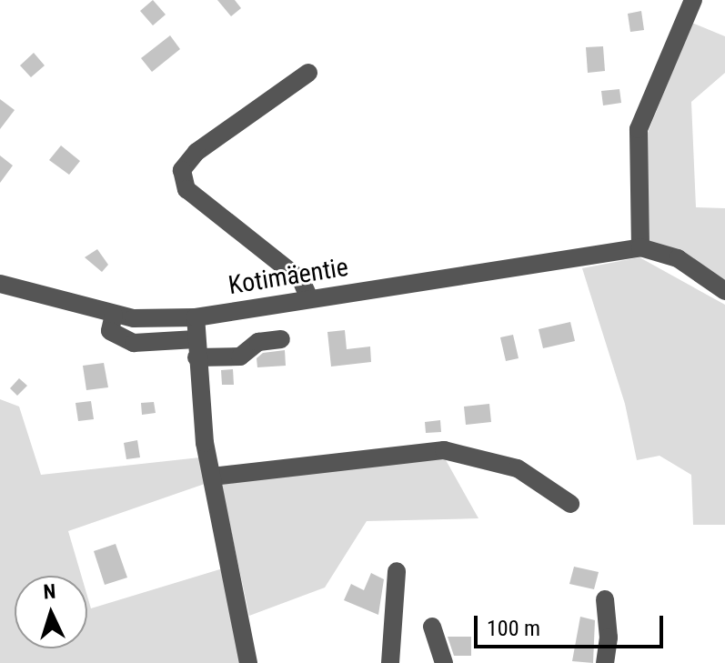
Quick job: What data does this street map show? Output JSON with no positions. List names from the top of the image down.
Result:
{
  "streets": {
    "street": ["Kotimäentie"]
  },
  "scale_bar": "100 m",
  "north": "top"
}
